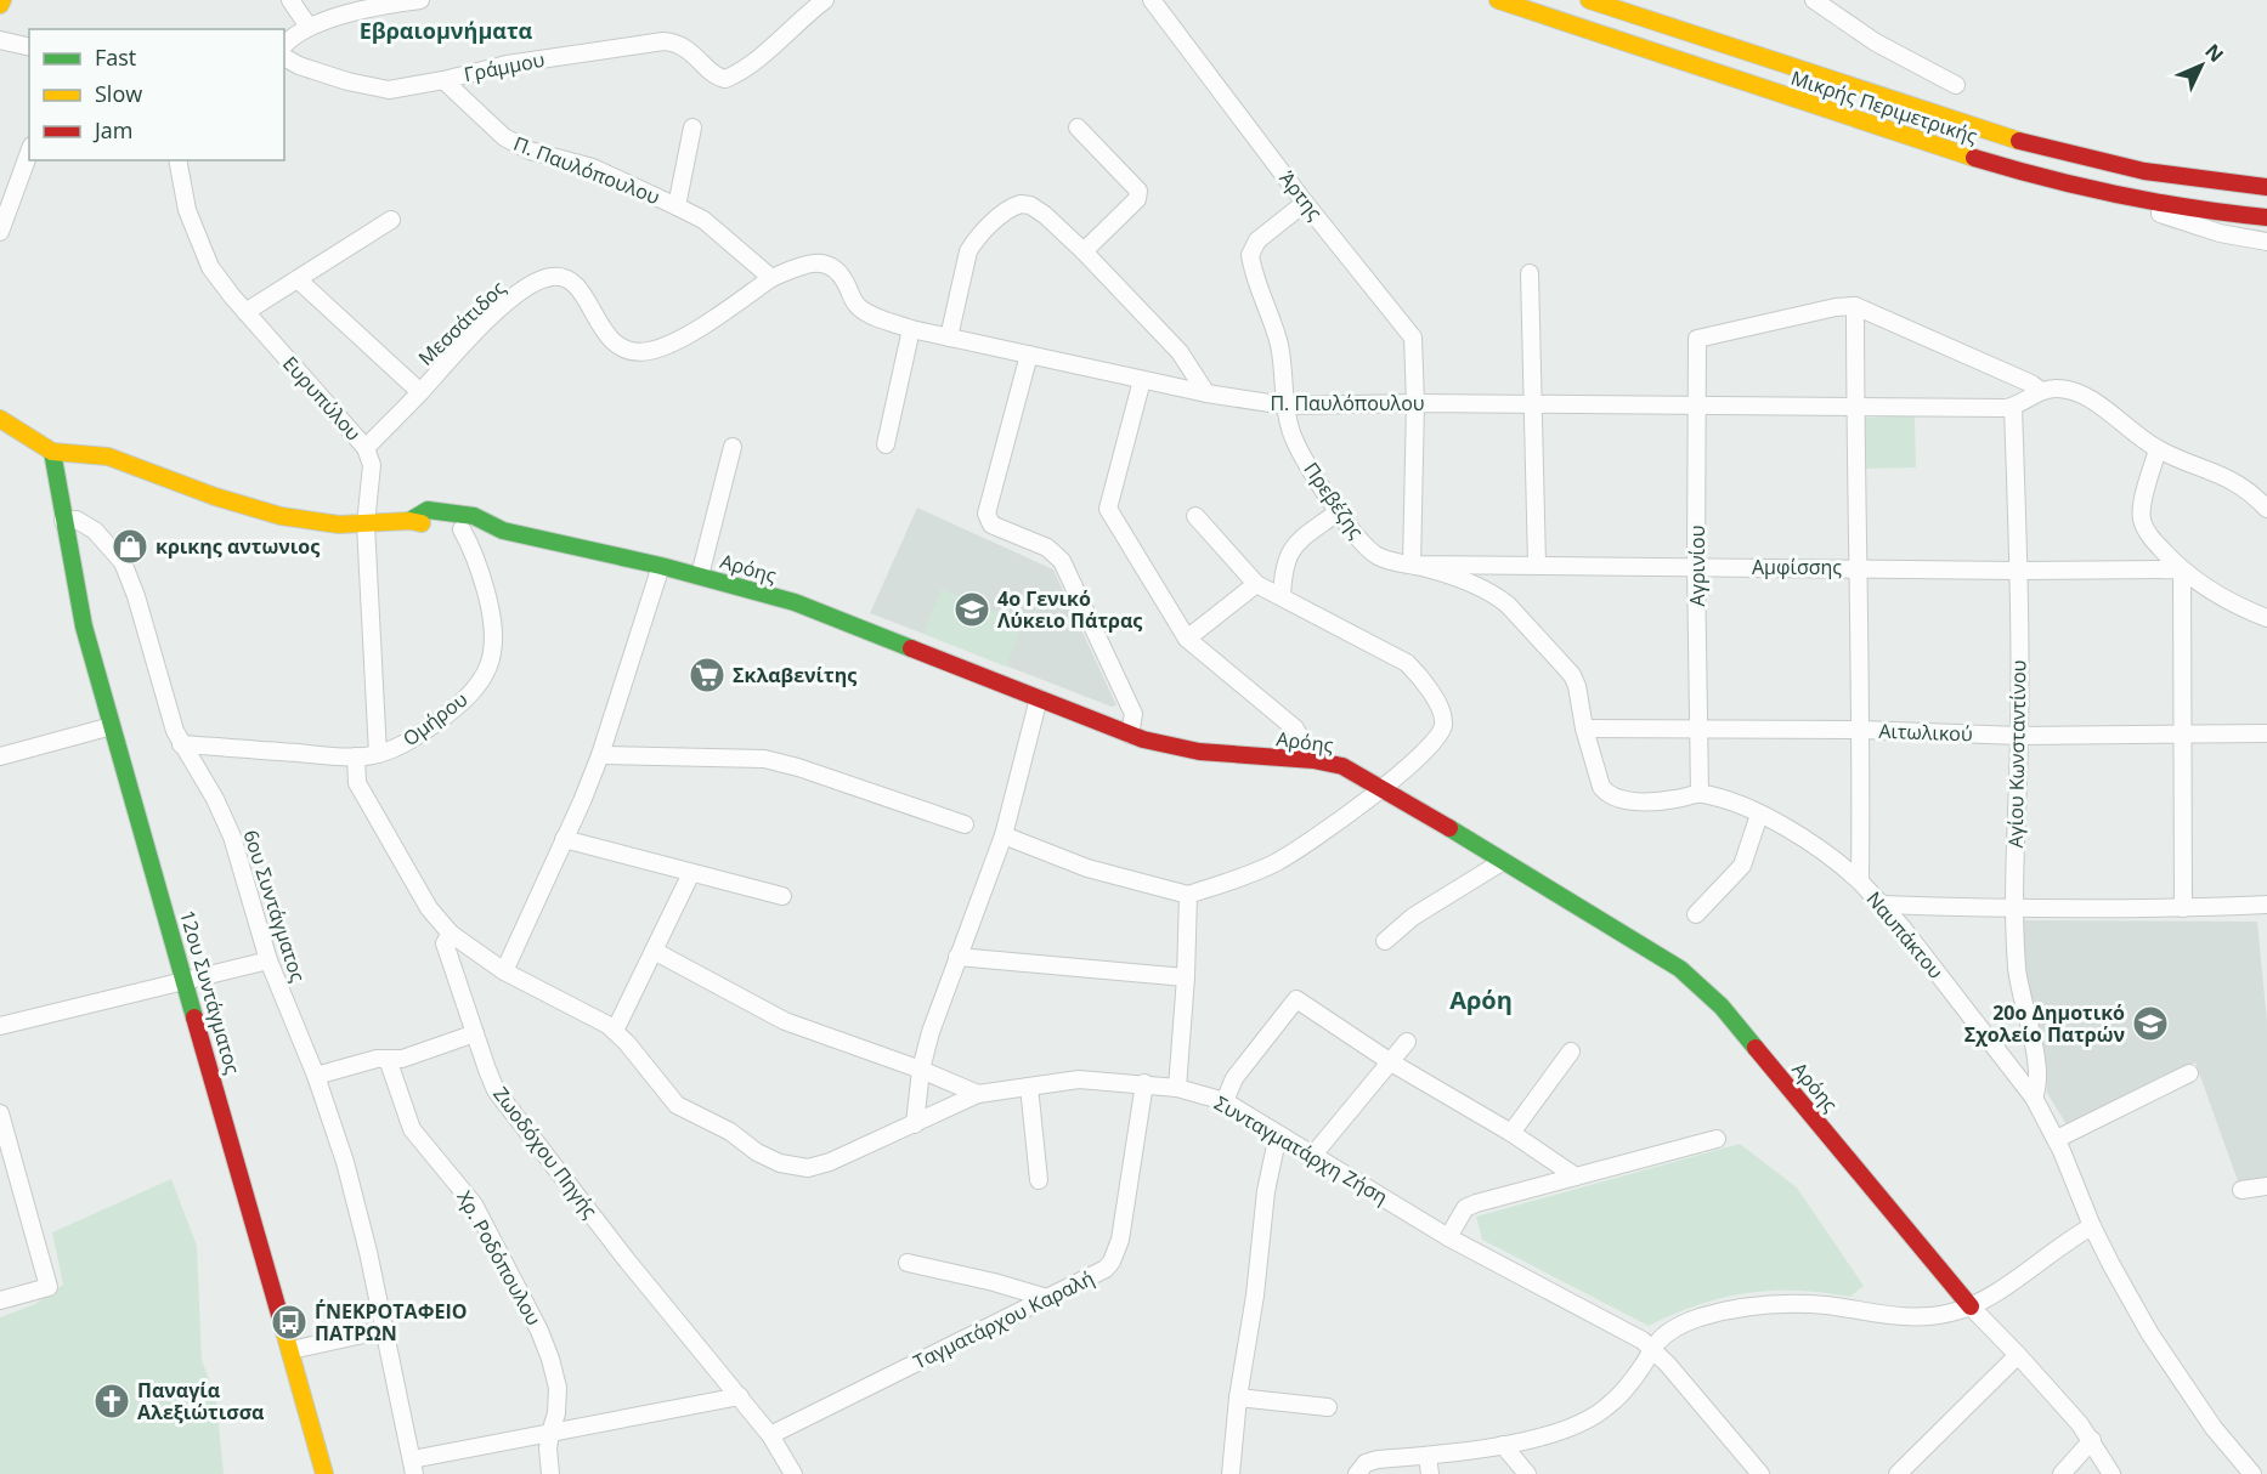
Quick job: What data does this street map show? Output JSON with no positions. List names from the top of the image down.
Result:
{
  "streets": {
    "main road": ["Μικρής Περιμετρικής", "Αρόης", "12ου Συντάγματος"],
    "street": [
      "Γράμμου",
      "Π. Παυλόπουλου",
      "Άρτης",
      "Μεσσάτιδος",
      "Ευρυπύλου",
      "Πρεβέζης",
      "Αγρινίου",
      "Αμφίσσης",
      "Ομήρου",
      "Αιτωλικού",
      "Αγίου Κωνσταντίνου",
      "6ου Συντάγματος",
      "Ναυπάκτου",
      "Συνταγματάρχη Ζήση",
      "Ζωοδόχου Πηγής",
      "Χρ. Ροδόπουλου",
      "Ταγματάρχου Καραλή"
    ]
  },
  "crossings": [
    ["Γράμμου", "Π. Παυλόπουλου"],
    ["Π. Παυλόπουλου", "Άρτης"],
    ["Π. Παυλόπουλου", "Μεσσάτιδος"],
    ["Π. Παυλόπουλου", "Πρεβέζης"],
    ["Π. Παυλόπουλου", "Αγρινίου"],
    ["Π. Παυλόπουλου", "Αγίου Κωνσταντίνου"],
    ["Π. Παυλόπουλου", "Ναυπάκτου"],
    ["Άρτης", "Πρεβέζης"],
    ["Άρτης", "Αμφίσσης"],
    ["Μεσσάτιδος", "Ευρυπύλου"],
    ["Ευρυπύλου", "Αρόης"],
    ["Ευρυπύλου", "Ομήρου"],
    ["Πρεβέζης", "Αγρινίου"],
    ["Πρεβέζης", "Αμφίσσης"],
    ["Πρεβέζης", "Αιτωλικού"],
    ["Αγρινίου", "Αμφίσσης"],
    ["Αγρινίου", "Αιτωλικού"],
    ["Αγρινίου", "Ναυπάκτου"],
    ["Αμφίσσης", "Αγίου Κωνσταντίνου"],
    ["Αμφίσσης", "Ναυπάκτου"],
    ["Αρόης", "Ομήρου"],
    ["Ομήρου", "6ου Συντάγματος"],
    ["Αιτωλικού", "Αγίου Κωνσταντίνου"],
    ["Αιτωλικού", "Ναυπάκτου"],
    ["Αγίου Κωνσταντίνου", "Ναυπάκτου"],
    ["6ου Συντάγματος", "12ου Συντάγματος"],
    ["Συνταγματάρχη Ζήση", "Ζωοδόχου Πηγής"],
    ["Συνταγματάρχη Ζήση", "Ταγματάρχου Καραλή"],
    ["Ζωοδόχου Πηγής", "Ταγματάρχου Καραλή"]
  ],
  "districts": ["Εβραιομνήματα", "Αρόη"],
  "places": {
    "shop": ["κρικης αντωνιος"],
    "school or university": ["4ο Γενικό Λύκειο Πάτρας", "20ο Δημοτικό Σχολείο Πατρών"],
    "supermarket": ["Σκλαβενίτης"],
    "bus stop": ["Γ΄ΝΕΚΡΟΤΑΦΕΙΟ ΠΑΤΡΩΝ"],
    "church": ["Παναγία Αλεξιώτισσα"]
  },
  "legend": ["Fast", "Slow", "Jam"],
  "north": "top right"
}
